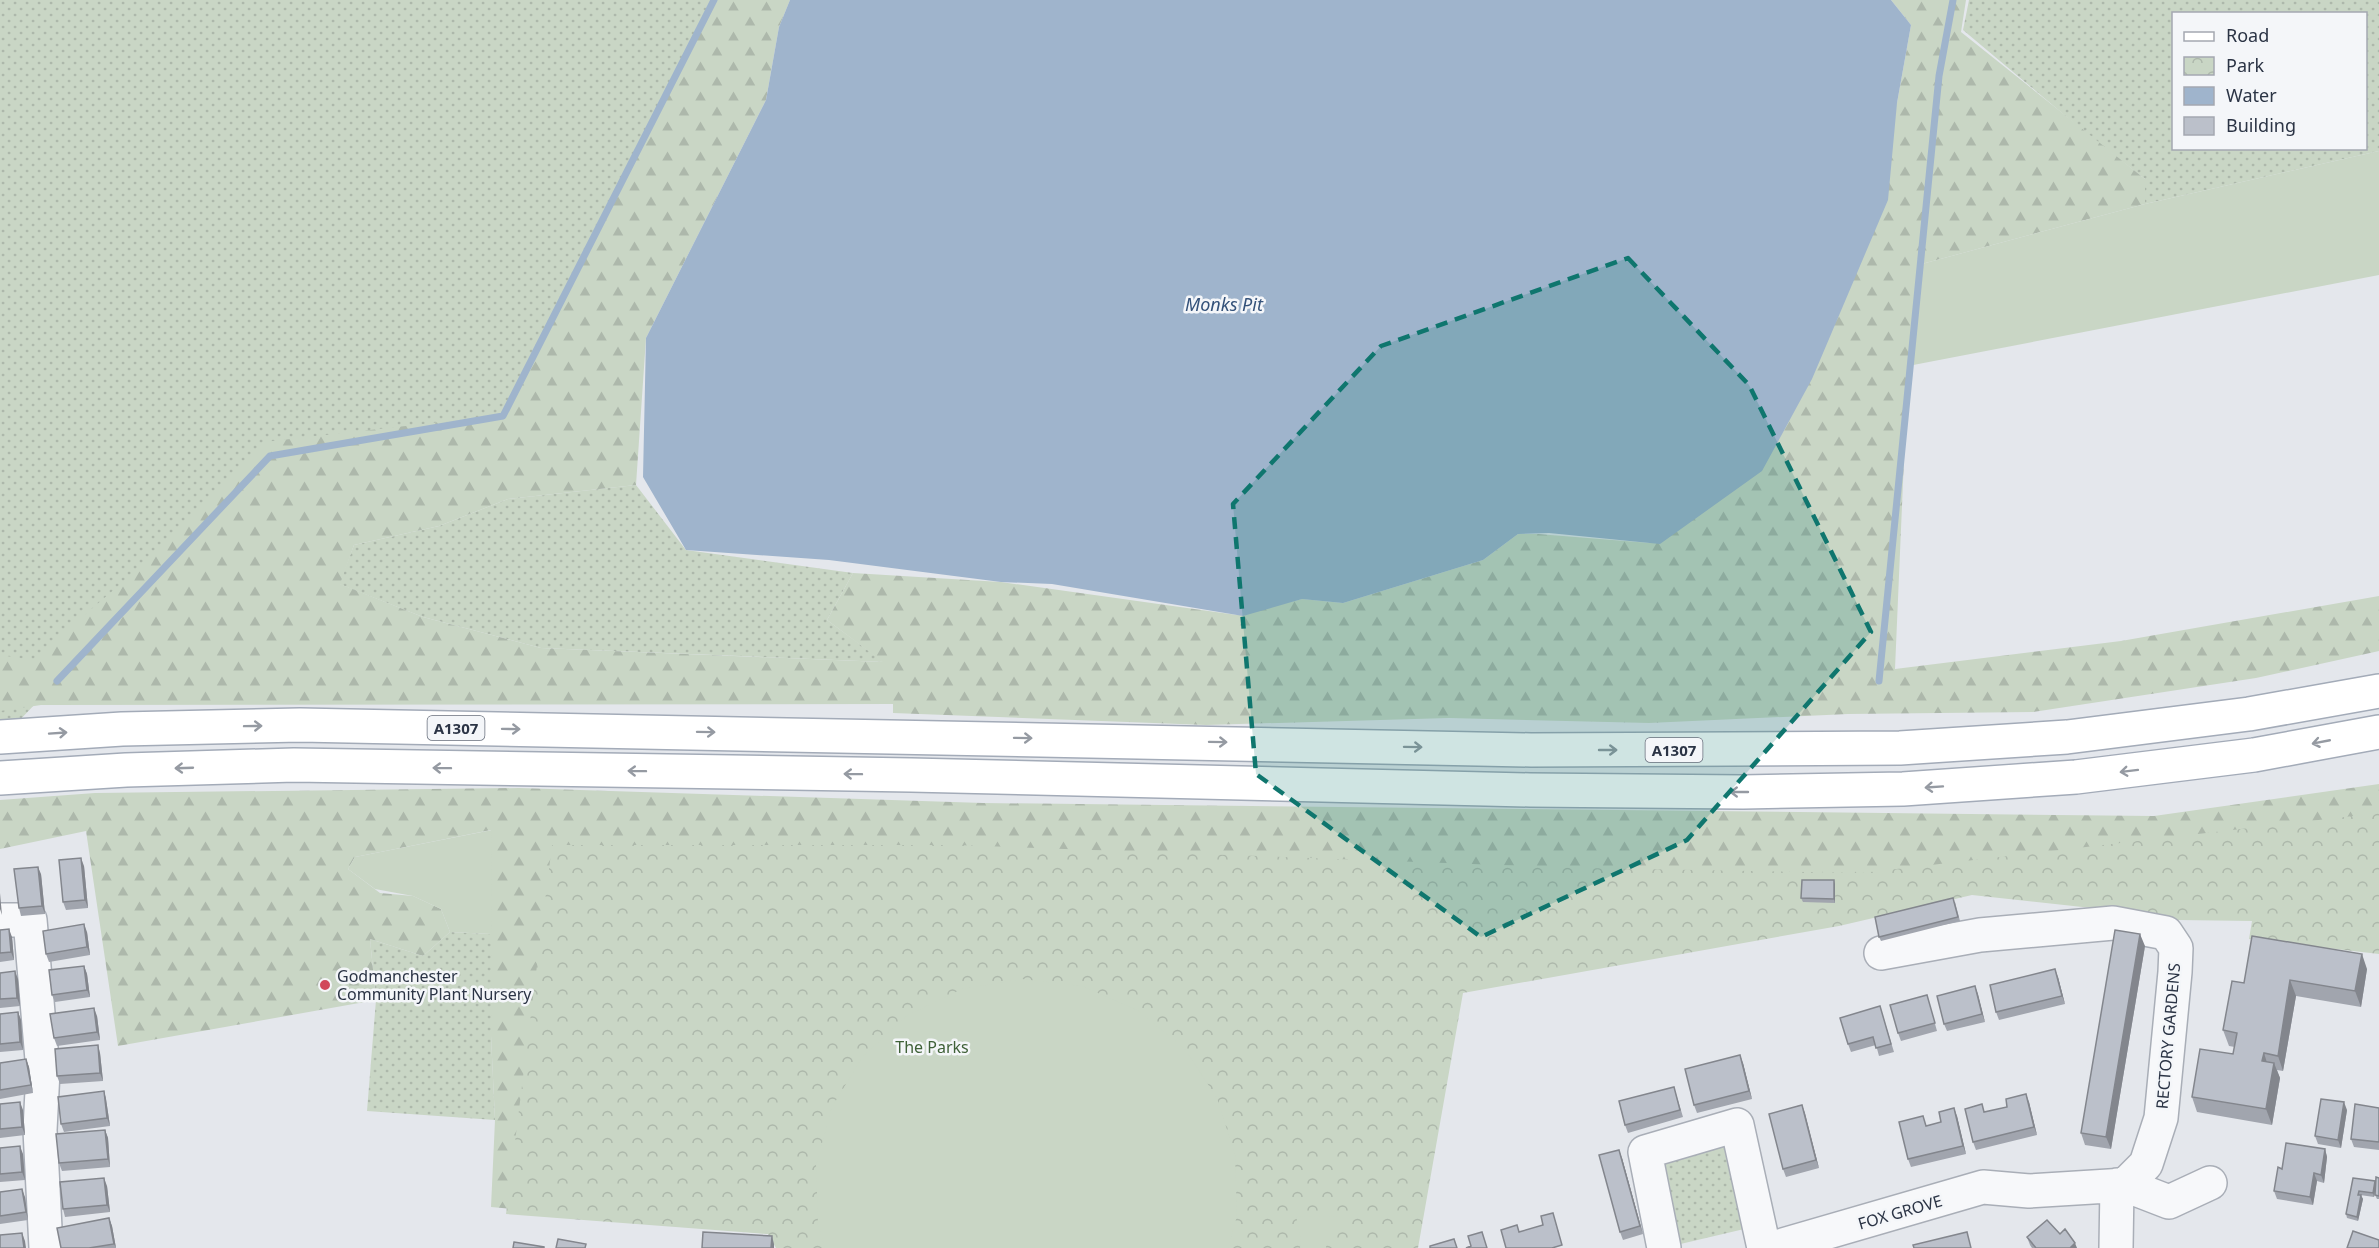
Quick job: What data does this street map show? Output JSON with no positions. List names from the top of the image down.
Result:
{
  "streets": {
    "main road": ["A1307"],
    "street": ["RECTORY GARDENS", "FOX GROVE"]
  },
  "crossings": [
    ["RECTORY GARDENS", "FOX GROVE"]
  ],
  "water": ["Monks Pit"],
  "parks": ["The Parks"],
  "places": ["Godmanchester Community Plant Nursery"],
  "legend": [
    "Road",
    "Park",
    "Water",
    "Building"
  ]
}
